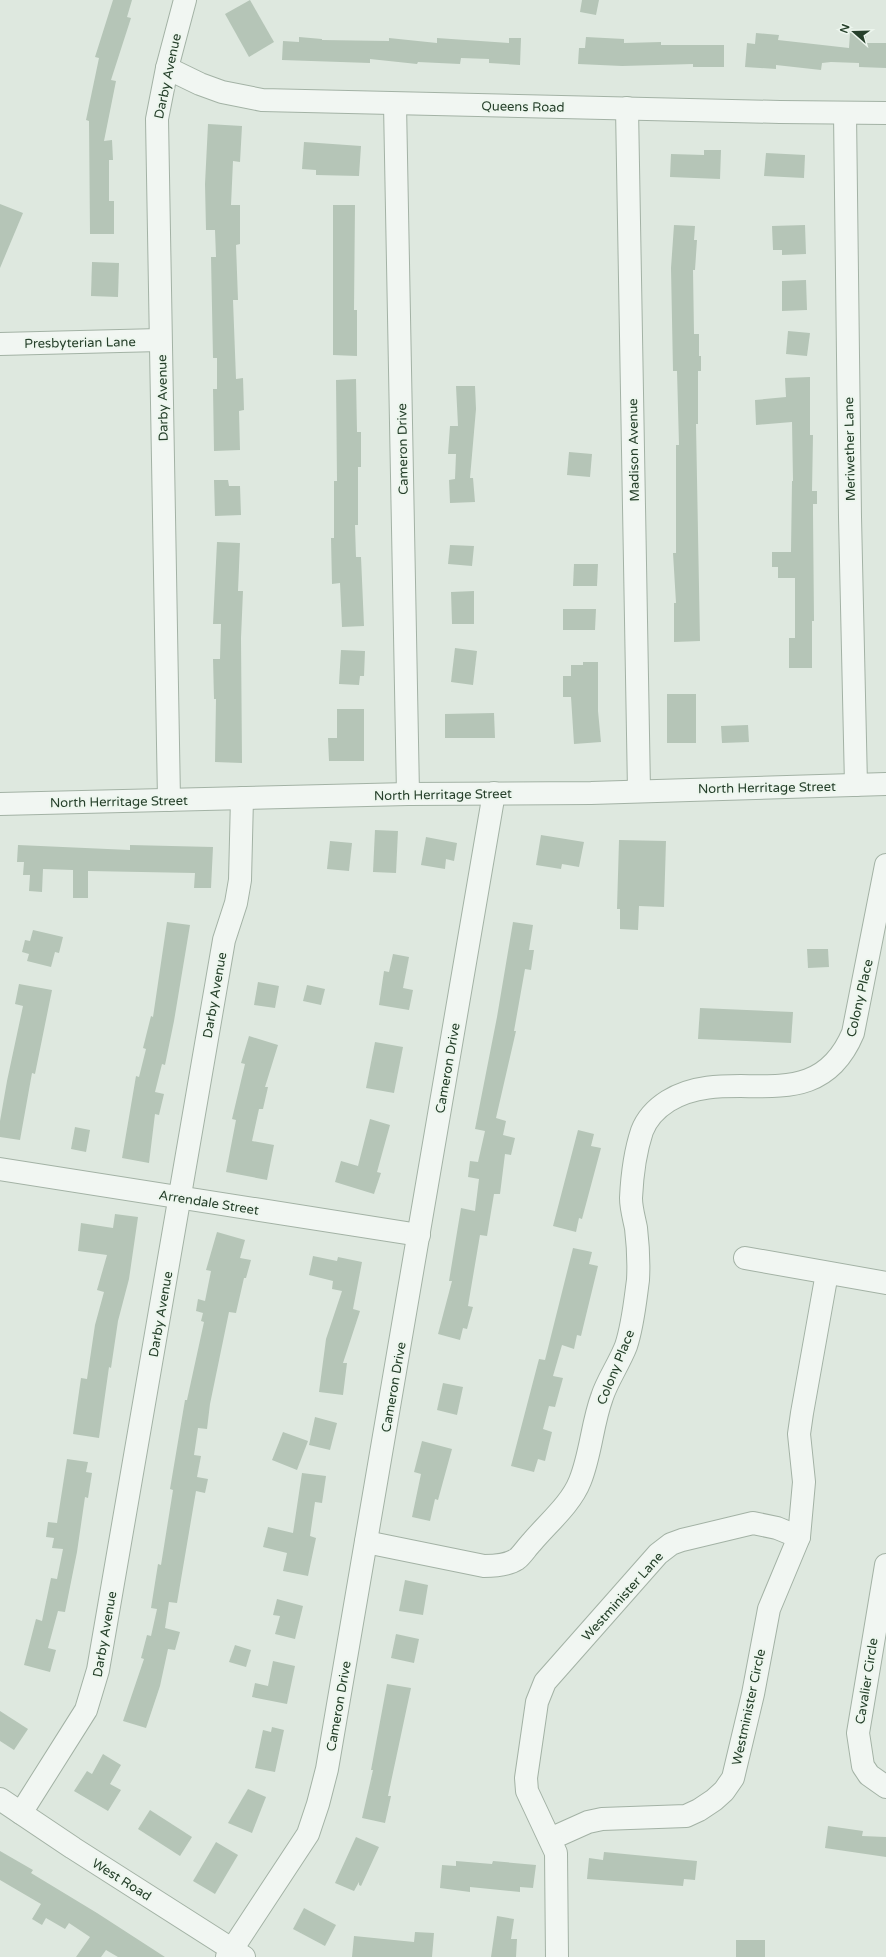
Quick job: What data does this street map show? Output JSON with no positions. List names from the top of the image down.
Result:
{
  "streets": {
    "street": [
      "Darby Avenue",
      "Queens Road",
      "Presbyterian Lane",
      "Cameron Drive",
      "Meriwether Lane",
      "Madison Avenue",
      "North Herritage Street",
      "Colony Place",
      "Arrendale Street",
      "Westminister Lane",
      "Cavalier Circle",
      "Westminister Circle",
      "West Road"
    ]
  },
  "crossings": [
    ["Darby Avenue", "Queens Road"],
    ["Darby Avenue", "Presbyterian Lane"],
    ["Darby Avenue", "North Herritage Street"],
    ["Darby Avenue", "Arrendale Street"],
    ["Darby Avenue", "West Road"],
    ["Queens Road", "Cameron Drive"],
    ["Queens Road", "Meriwether Lane"],
    ["Queens Road", "Madison Avenue"],
    ["Cameron Drive", "North Herritage Street"],
    ["Cameron Drive", "Colony Place"],
    ["Cameron Drive", "Arrendale Street"],
    ["Cameron Drive", "West Road"],
    ["Meriwether Lane", "North Herritage Street"],
    ["Madison Avenue", "North Herritage Street"],
    ["Westminister Lane", "Westminister Circle"]
  ],
  "north": "left"
}
